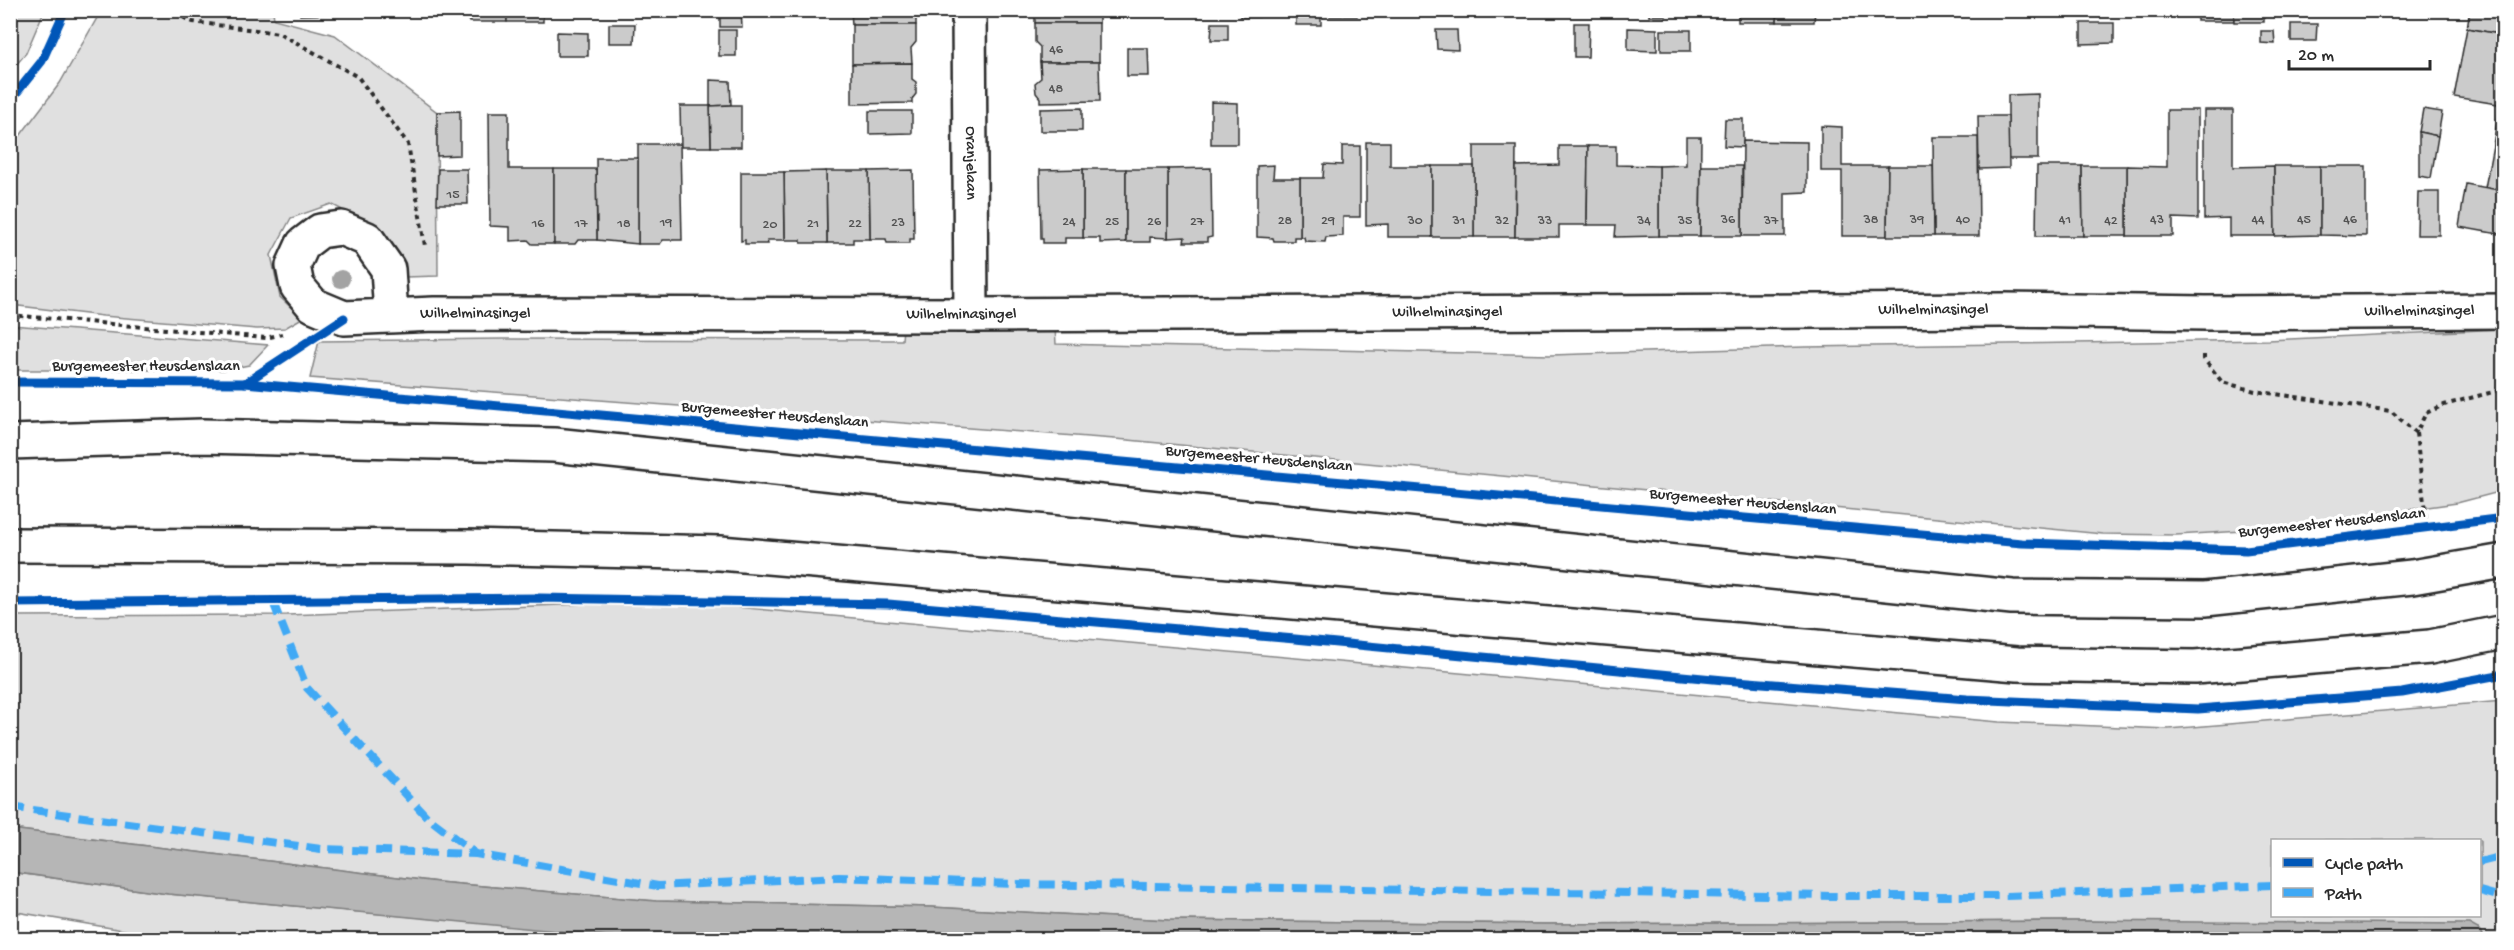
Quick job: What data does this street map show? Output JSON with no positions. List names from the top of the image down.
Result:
{
  "streets": {
    "main road": ["Oranjelaan", "Wilhelminasingel"],
    "cycle path": ["Burgemeester Heusdenslaan"]
  },
  "crossings": [
    ["Oranjelaan", "Wilhelminasingel"]
  ],
  "house_numbers": [
    "46",
    "48",
    "15",
    "36",
    "38",
    "39",
    "40",
    "41",
    "43",
    "44",
    "45",
    "46",
    "28",
    "29",
    "30",
    "31",
    "32",
    "33",
    "34",
    "35",
    "37",
    "42",
    "24",
    "25",
    "26",
    "27",
    "19",
    "23",
    "16",
    "17",
    "18",
    "21",
    "22",
    "20"
  ],
  "legend": ["Cycle path", "Path"],
  "scale_bar": "20 m"
}
